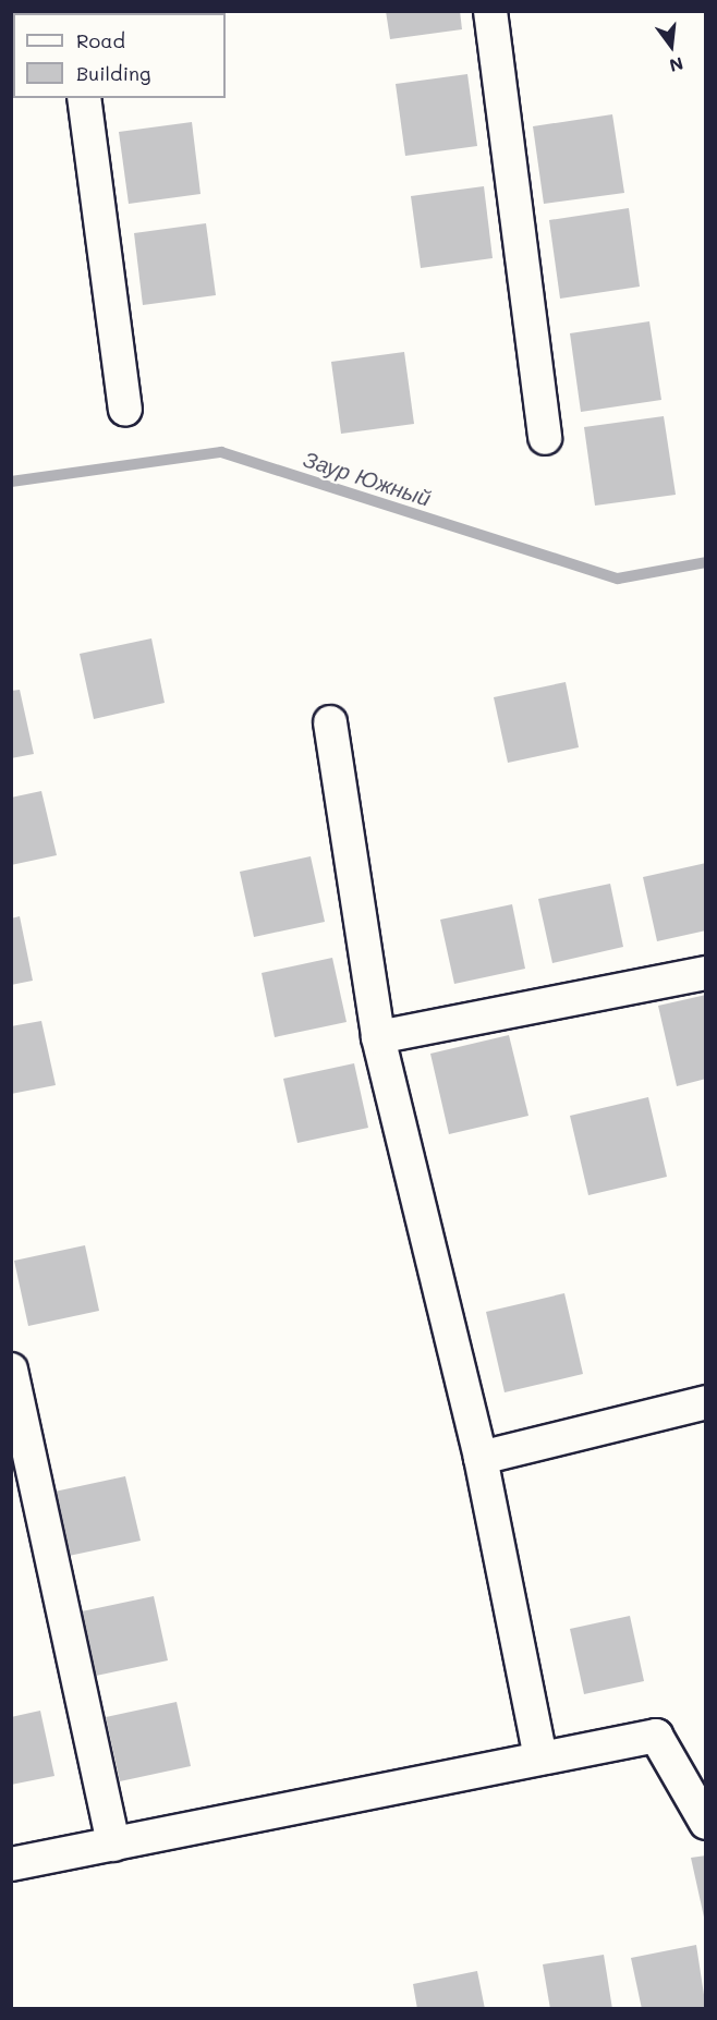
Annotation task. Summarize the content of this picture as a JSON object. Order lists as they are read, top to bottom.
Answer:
{
  "water": ["Заур Южный"],
  "legend": ["Road", "Building"],
  "north": "bottom"
}
